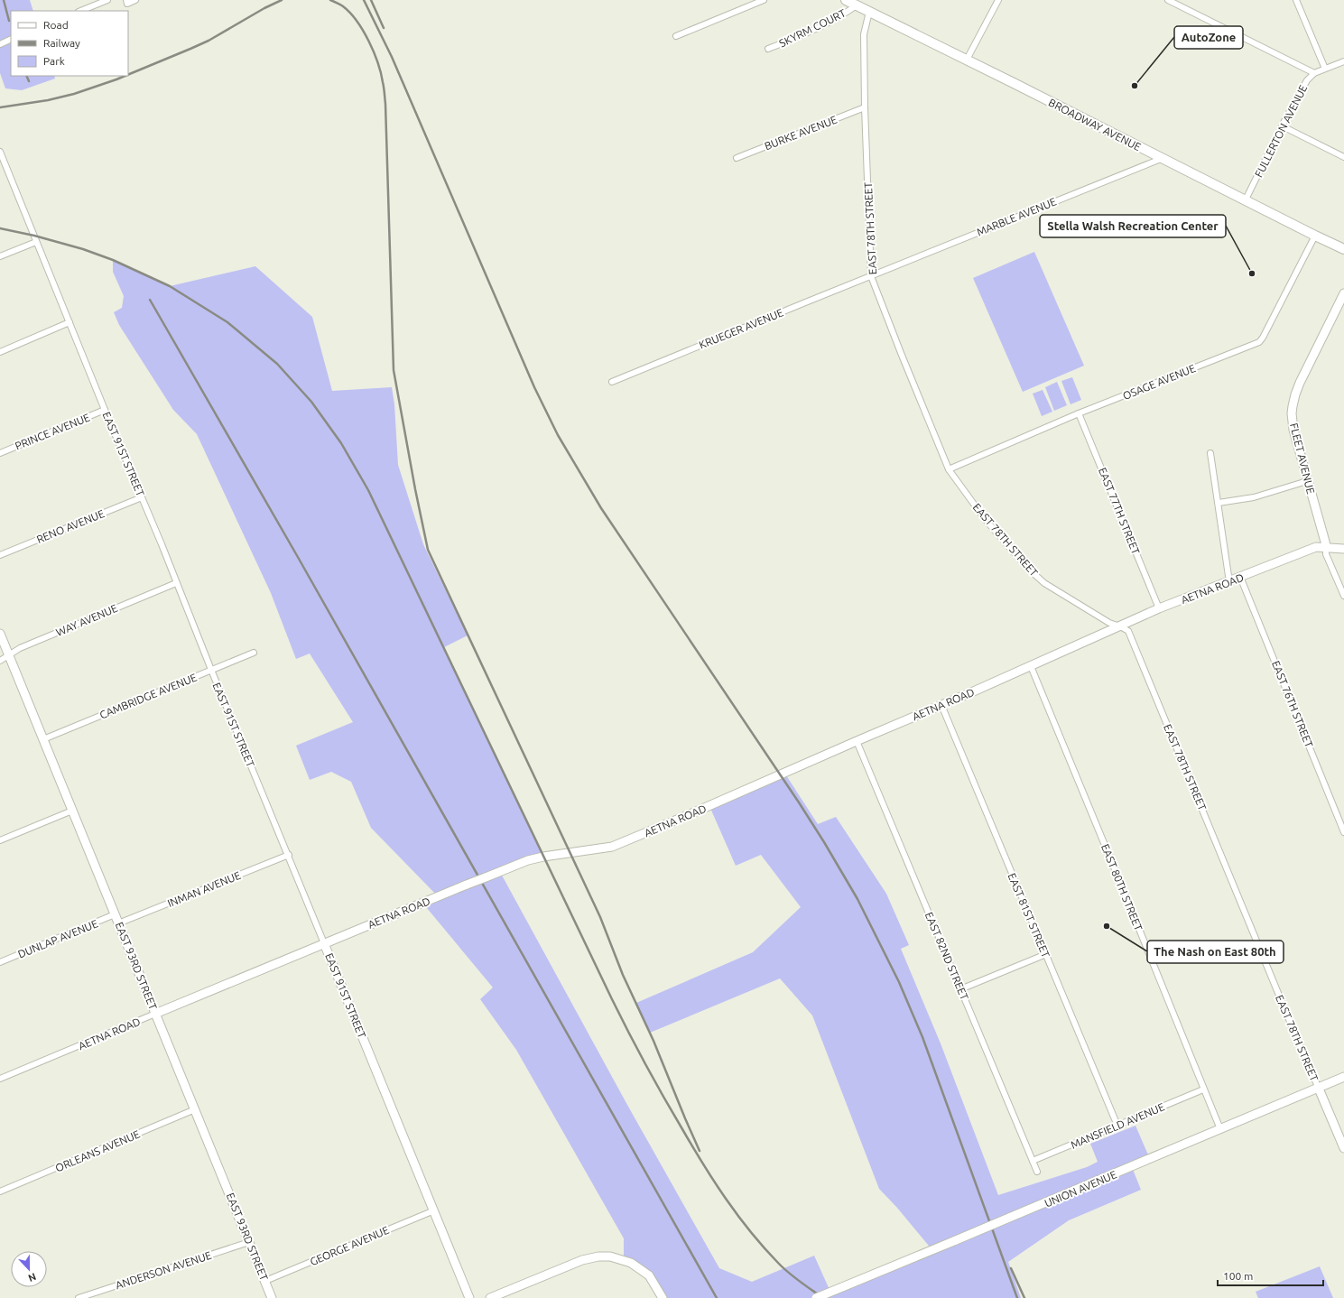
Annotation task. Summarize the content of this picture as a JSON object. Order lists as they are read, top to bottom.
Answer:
{
  "streets": {
    "main road": ["BROADWAY AVENUE"],
    "street": [
      "SKYRM COURT",
      "FULLERTON AVENUE",
      "BURKE AVENUE",
      "MARBLE AVENUE",
      "EAST 78TH STREET",
      "KRUEGER AVENUE",
      "OSAGE AVENUE",
      "PRINCE AVENUE",
      "EAST 91ST STREET",
      "FLEET AVENUE",
      "EAST 77TH STREET",
      "RENO AVENUE",
      "AETNA ROAD",
      "WAY AVENUE",
      "CAMBRIDGE AVENUE",
      "EAST 76TH STREET",
      "EAST 80TH STREET",
      "INMAN AVENUE",
      "EAST 81ST STREET",
      "DUNLAP AVENUE",
      "EAST 82ND STREET",
      "EAST 93RD STREET",
      "MANSFIELD AVENUE",
      "ORLEANS AVENUE",
      "UNION AVENUE",
      "GEORGE AVENUE",
      "ANDERSON AVENUE"
    ]
  },
  "crossings": [
    ["SKYRM COURT", "BROADWAY AVENUE"],
    ["BROADWAY AVENUE", "FULLERTON AVENUE"],
    ["BROADWAY AVENUE", "MARBLE AVENUE"],
    ["BROADWAY AVENUE", "EAST 78TH STREET"],
    ["BROADWAY AVENUE", "OSAGE AVENUE"],
    ["BURKE AVENUE", "EAST 78TH STREET"],
    ["MARBLE AVENUE", "EAST 78TH STREET"],
    ["MARBLE AVENUE", "KRUEGER AVENUE"],
    ["EAST 78TH STREET", "KRUEGER AVENUE"],
    ["EAST 78TH STREET", "OSAGE AVENUE"],
    ["EAST 78TH STREET", "AETNA ROAD"],
    ["EAST 78TH STREET", "UNION AVENUE"],
    ["OSAGE AVENUE", "EAST 77TH STREET"],
    ["PRINCE AVENUE", "EAST 91ST STREET"],
    ["EAST 91ST STREET", "RENO AVENUE"],
    ["EAST 91ST STREET", "AETNA ROAD"],
    ["EAST 91ST STREET", "WAY AVENUE"],
    ["EAST 91ST STREET", "CAMBRIDGE AVENUE"],
    ["EAST 91ST STREET", "INMAN AVENUE"],
    ["EAST 91ST STREET", "GEORGE AVENUE"],
    ["FLEET AVENUE", "AETNA ROAD"],
    ["EAST 77TH STREET", "AETNA ROAD"],
    ["AETNA ROAD", "EAST 76TH STREET"],
    ["AETNA ROAD", "EAST 80TH STREET"],
    ["AETNA ROAD", "EAST 81ST STREET"],
    ["AETNA ROAD", "EAST 82ND STREET"],
    ["AETNA ROAD", "EAST 93RD STREET"],
    ["WAY AVENUE", "EAST 93RD STREET"],
    ["CAMBRIDGE AVENUE", "EAST 93RD STREET"],
    ["EAST 80TH STREET", "MANSFIELD AVENUE"],
    ["EAST 80TH STREET", "UNION AVENUE"],
    ["INMAN AVENUE", "EAST 93RD STREET"],
    ["EAST 81ST STREET", "MANSFIELD AVENUE"],
    ["DUNLAP AVENUE", "EAST 93RD STREET"],
    ["EAST 82ND STREET", "MANSFIELD AVENUE"],
    ["EAST 93RD STREET", "ORLEANS AVENUE"],
    ["EAST 93RD STREET", "GEORGE AVENUE"],
    ["EAST 93RD STREET", "ANDERSON AVENUE"]
  ],
  "places": ["AutoZone", "Stella Walsh Recreation Center", "The Nash on East 80th"],
  "legend": ["Road", "Railway", "Park"],
  "scale_bar": "100 m",
  "north": "bottom"
}
